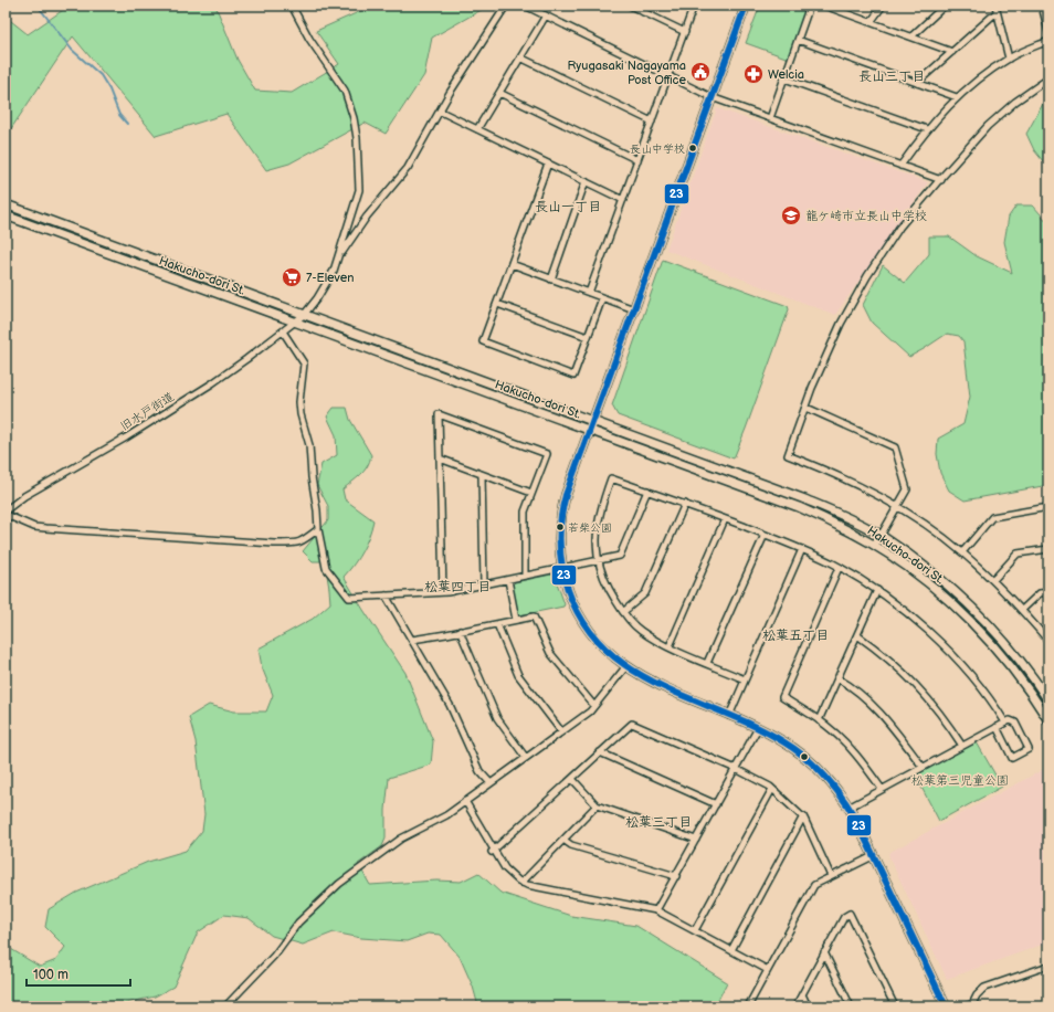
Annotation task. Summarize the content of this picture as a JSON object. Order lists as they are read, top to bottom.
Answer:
{
  "streets": {
    "main road": ["Hakucho-dori St."],
    "street": ["旧水戸街道"]
  },
  "crossings": [
    ["Hakucho-dori St.", "旧水戸街道"]
  ],
  "districts": [
    "長山三丁目",
    "長山一丁目",
    "松葉四丁目",
    "松葉五丁目",
    "松葉三丁目"
  ],
  "parks": ["松葉第三児童公園"],
  "places": {
    "public building": ["Ryugasaki Nagayama Post Office"],
    "pharmacy": ["Welcia"],
    "other": ["長山中学校", "若柴公園"],
    "school or university": ["龍ケ崎市立長山中学校"],
    "supermarket": ["7-Eleven"]
  },
  "lines": ["transit line 23"],
  "scale_bar": "100 m"
}
